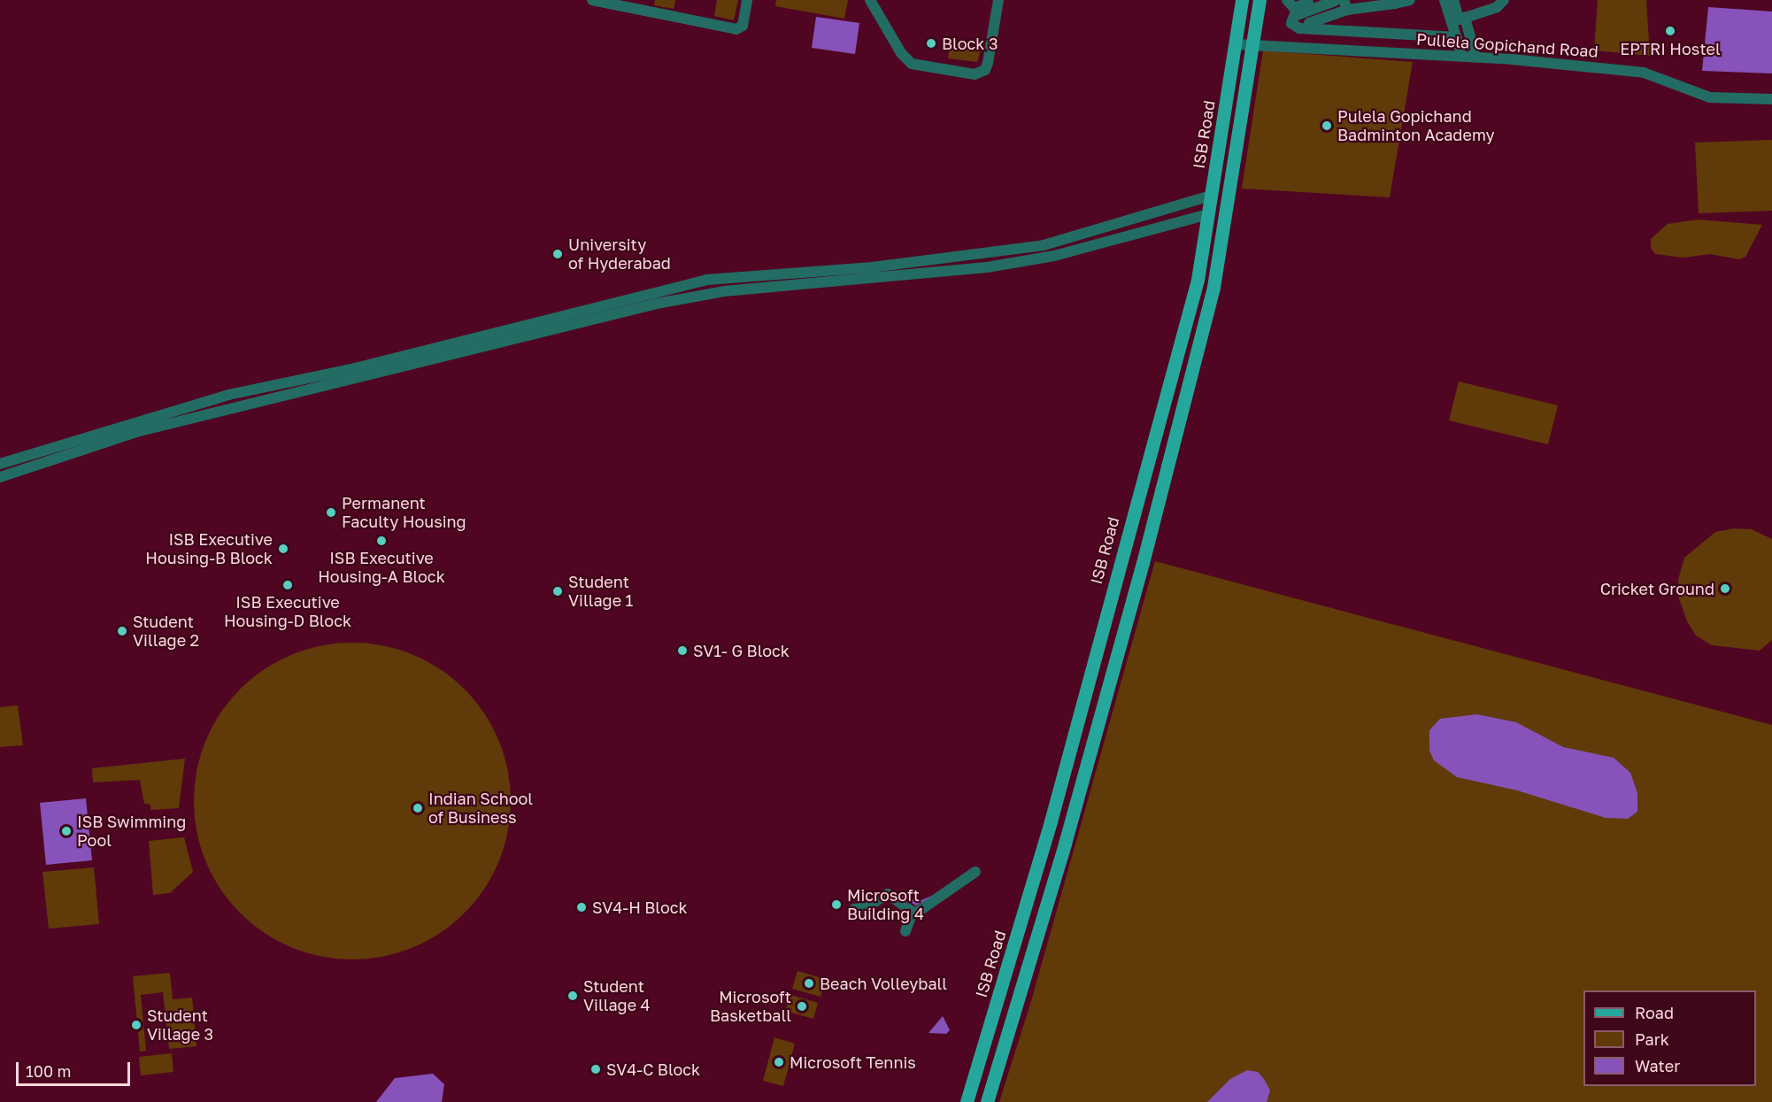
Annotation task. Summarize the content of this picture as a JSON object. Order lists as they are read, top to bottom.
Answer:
{
  "streets": {
    "main road": ["ISB Road"],
    "street": ["Pullela Gopichand Road"]
  },
  "crossings": [
    ["Pullela Gopichand Road", "ISB Road"]
  ],
  "places": [
    "EPTRI Hostel",
    "Block 3",
    "Pulela Gopichand Badminton Academy",
    "University of Hyderabad",
    "Permanent Faculty Housing",
    "ISB Executive Housing-A Block",
    "ISB Executive Housing-B Block",
    "ISB Executive Housing-D Block",
    "Cricket Ground",
    "Student Village 1",
    "Student Village 2",
    "SV1- G Block",
    "Indian School of Business",
    "ISB Swimming Pool",
    "Microsoft Building 4",
    "SV4-H Block",
    "Beach Volleyball",
    "Student Village 4",
    "Microsoft Basketball",
    "Student Village 3",
    "Microsoft Tennis",
    "SV4-C Block"
  ],
  "legend": ["Road", "Park", "Water"],
  "scale_bar": "100 m"
}
